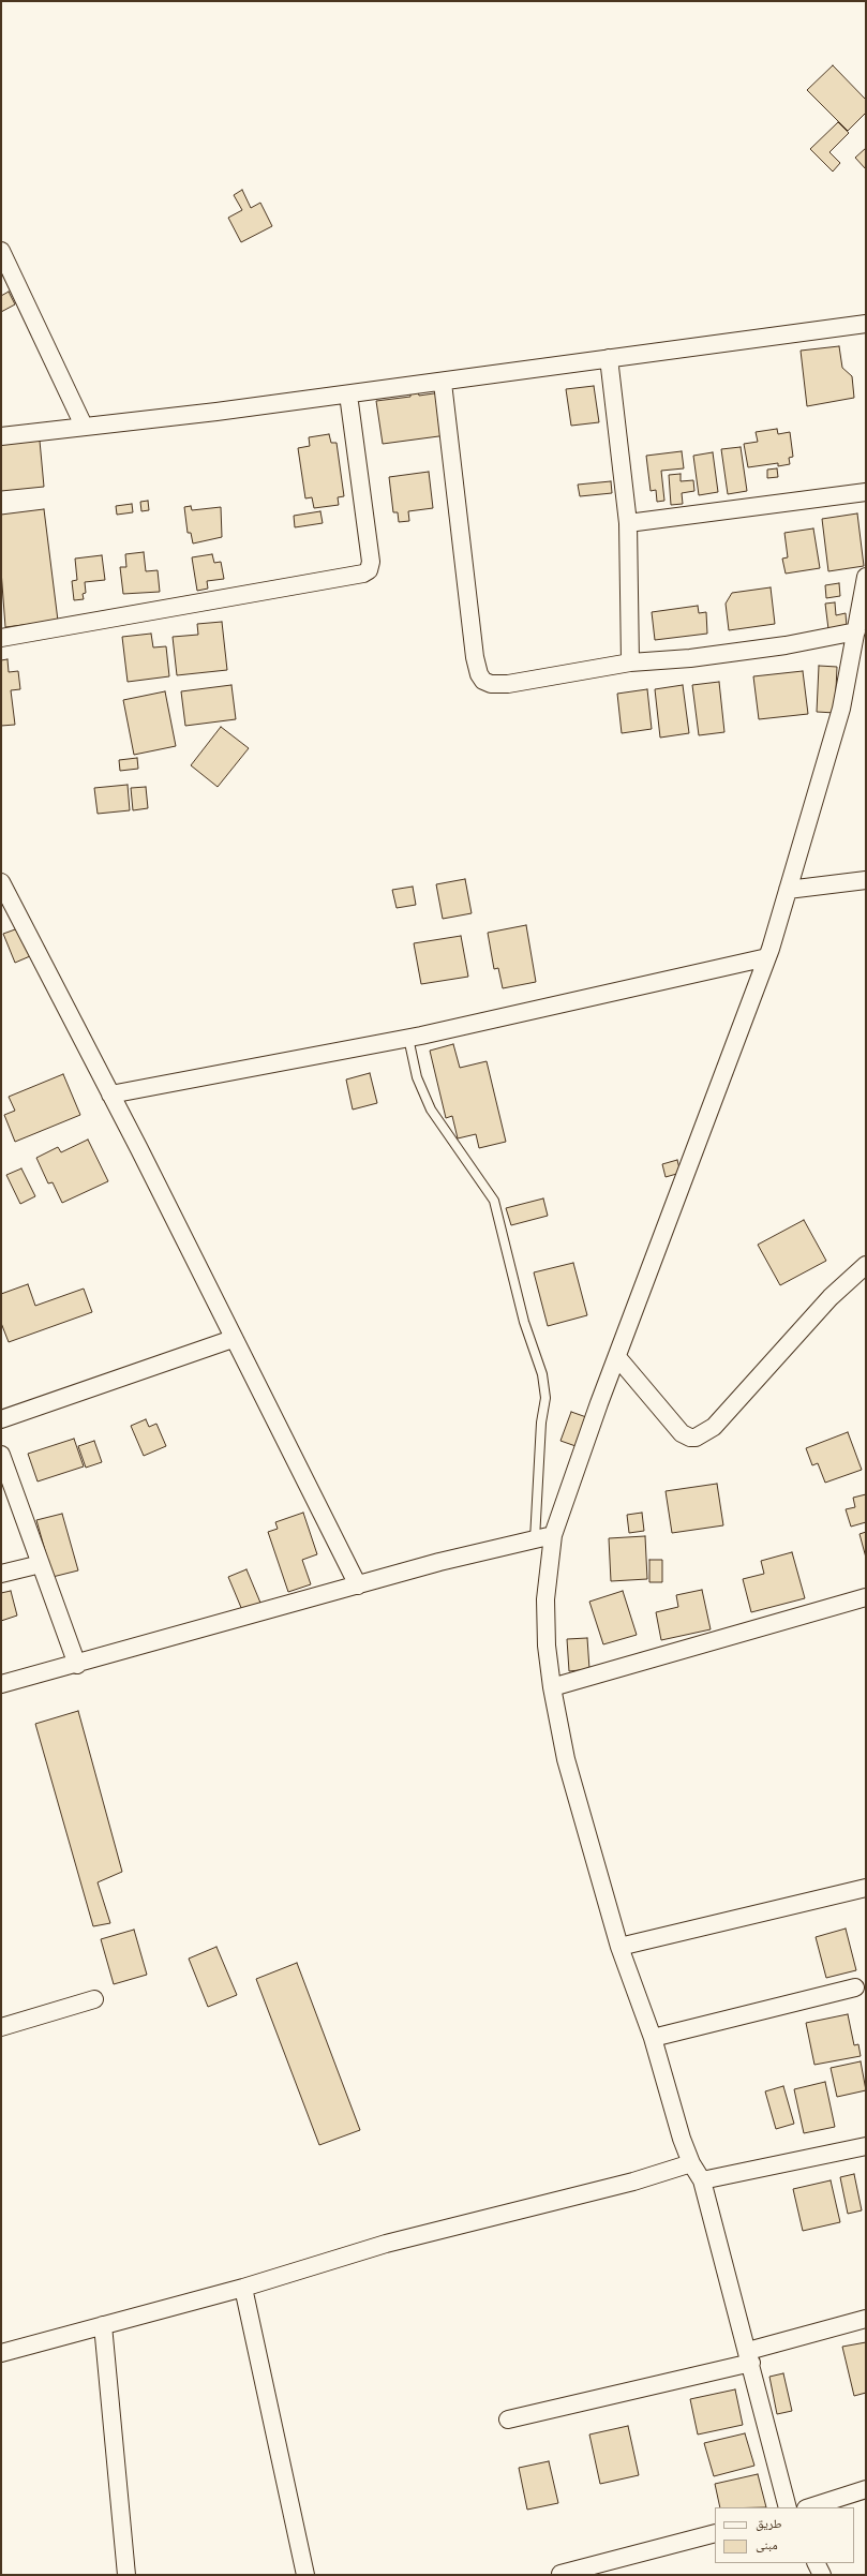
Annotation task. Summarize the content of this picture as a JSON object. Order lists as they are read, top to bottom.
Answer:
{
  "legend": ["طريق", "مبنى"]
}
